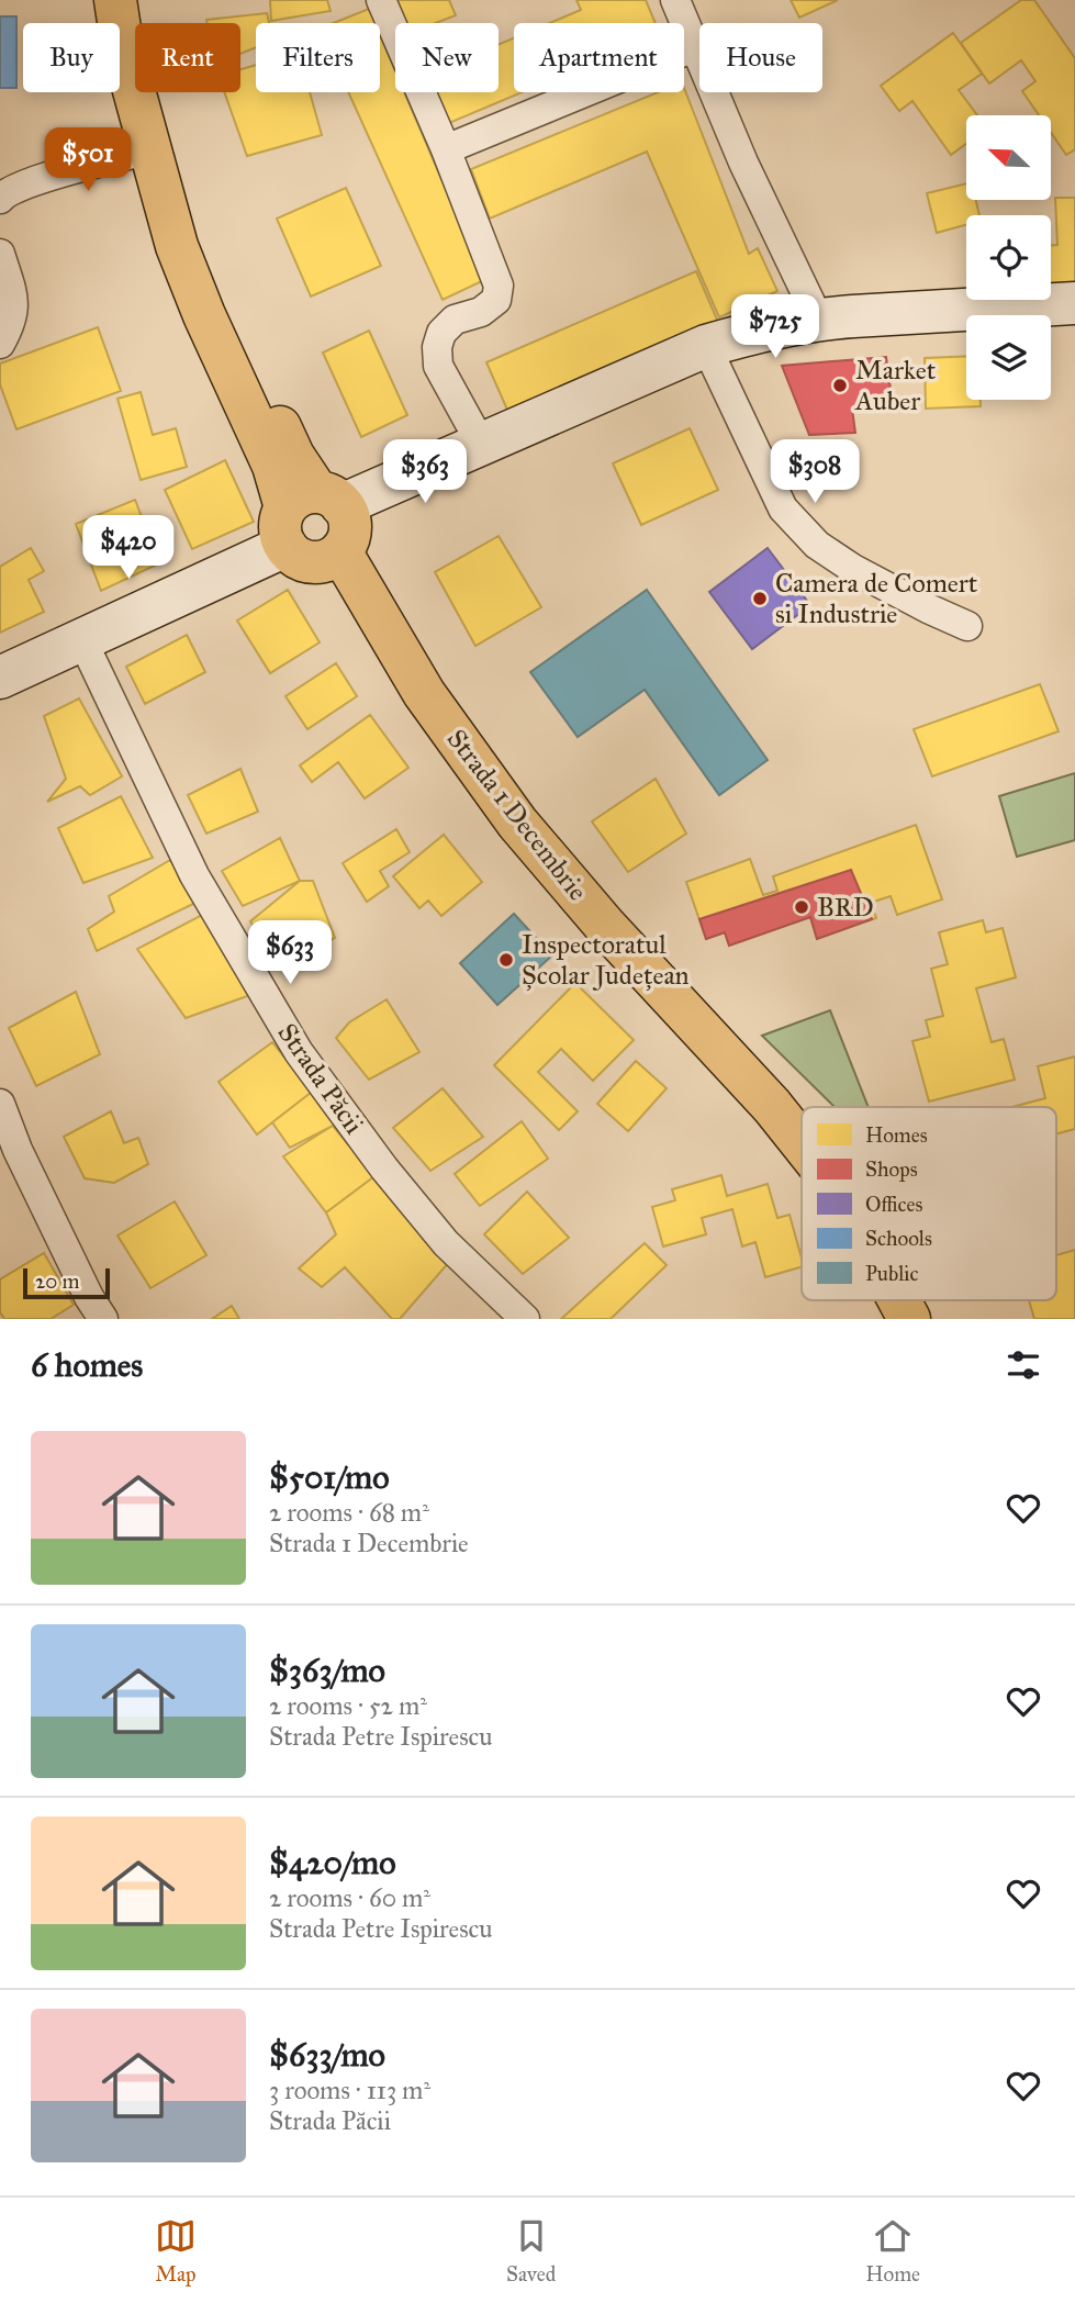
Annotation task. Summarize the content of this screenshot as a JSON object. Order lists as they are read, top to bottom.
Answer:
{
  "streets": {
    "main road": ["Strada 1 Decembrie"],
    "street": ["Strada Păcii"]
  },
  "places": [
    "Market Auber",
    "Camera de Comert si Industrie",
    "BRD",
    "Inspectoratul Școlar Județean"
  ],
  "legend": [
    "Homes",
    "Shops",
    "Offices",
    "Schools",
    "Public"
  ],
  "scale_bar": "20 m",
  "north": "top left",
  "page": {
    "chip": [
      "Buy",
      "Rent",
      "Filters",
      "New",
      "Apartment",
      "House"
    ],
    "price": [
      "$501",
      "$725",
      "$363",
      "$308",
      "$420",
      "$633"
    ],
    "scale": "20 m",
    "heading": "6 homes",
    "list": [
      {
        "name": "$501/mo",
        "note": "2 rooms · 68 m² · Strada 1 Decembrie"
      },
      {
        "name": "$363/mo",
        "note": "2 rooms · 52 m² · Strada Petre Ispirescu"
      },
      {
        "name": "$420/mo",
        "note": "2 rooms · 60 m² · Strada Petre Ispirescu"
      },
      {
        "name": "$633/mo",
        "note": "3 rooms · 113 m² · Strada Păcii"
      }
    ],
    "tabs": ["Map", "Saved", "Home"]
  }
}
